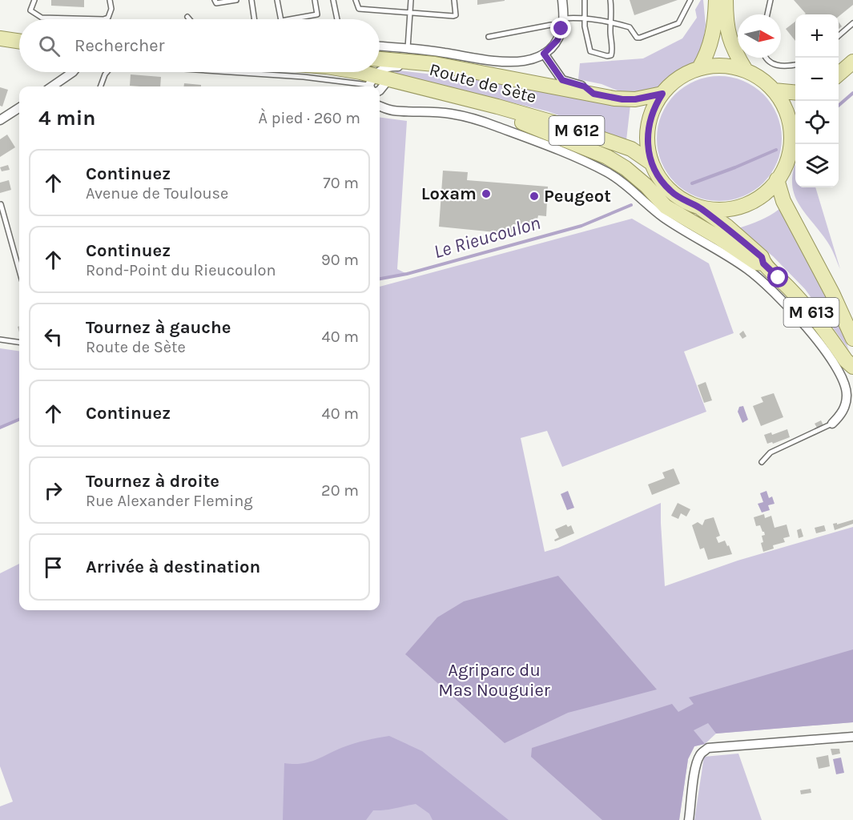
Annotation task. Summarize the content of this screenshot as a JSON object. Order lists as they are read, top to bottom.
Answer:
{
  "streets": {
    "main road": ["Route de Sète", "M 612", "M 613"]
  },
  "crossings": [
    ["Route de Sète", "M 612"],
    ["Route de Sète", "M 613"],
    ["M 612", "M 613"]
  ],
  "water": ["Le Rieucoulon"],
  "parks": ["Agriparc du Mas Nouguier"],
  "places": ["Loxam", "Peugeot"],
  "north": "right",
  "page": {
    "map_buttons": ["+", "−"],
    "search": "Rechercher",
    "heading": ["4 min", "À pied · 260 m"],
    "list": [
      ["Continuez", "Avenue de Toulouse", "70 m"],
      ["Continuez", "Rond-Point du Rieucoulon", "90 m"],
      ["Tournez à gauche", "Route de Sète", "40 m"],
      ["Continuez", "40 m"],
      ["Tournez à droite", "Rue Alexander Fleming", "20 m"],
      "Arrivée à destination"
    ]
  }
}
